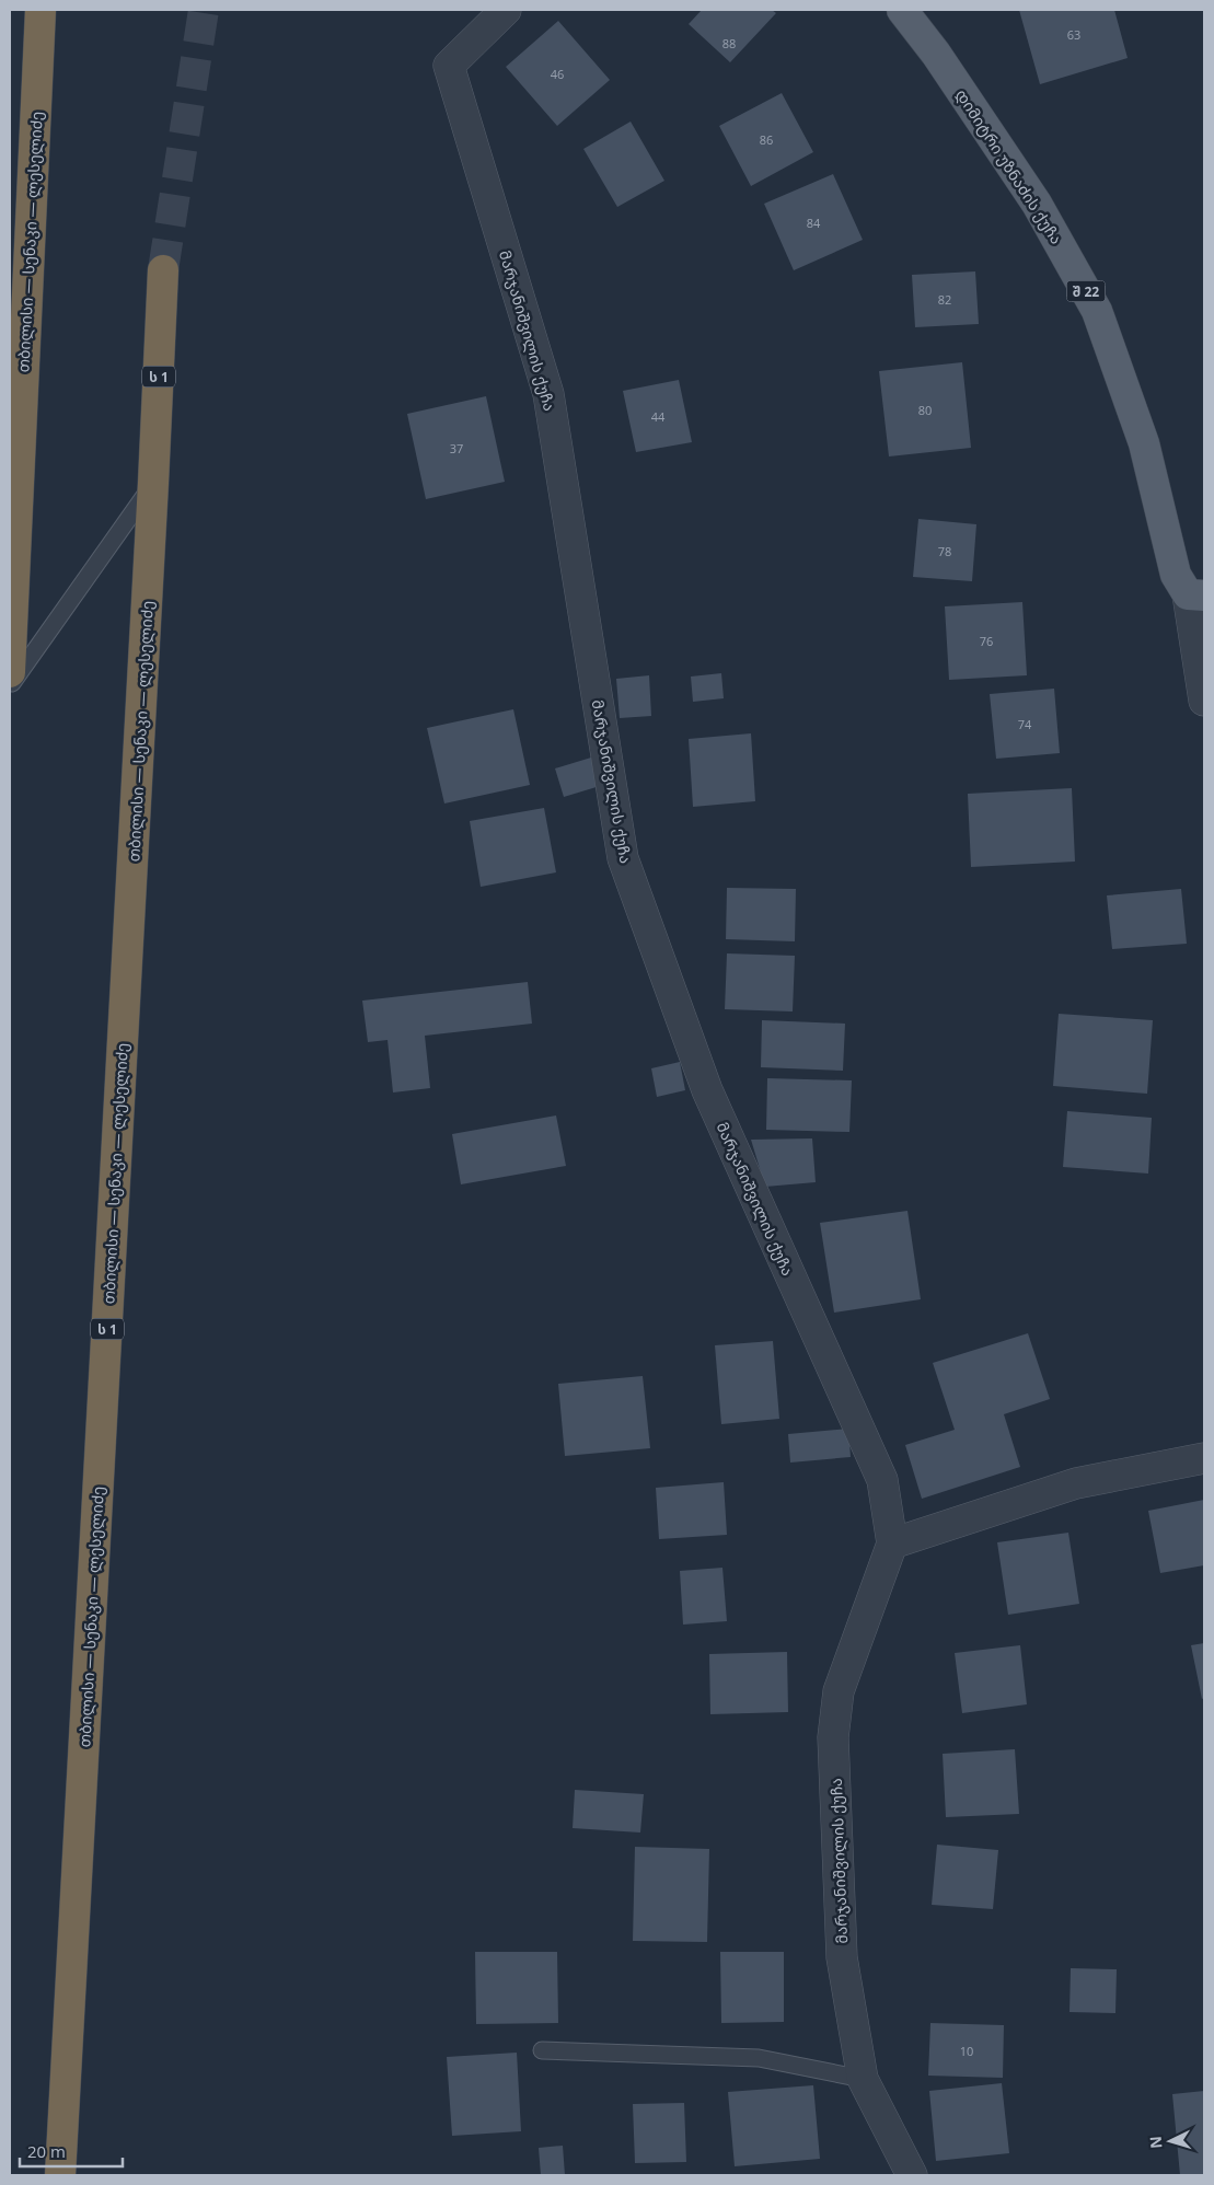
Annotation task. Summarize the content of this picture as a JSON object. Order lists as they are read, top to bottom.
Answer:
{
  "streets": {
    "highway": ["თბილისი — სენაკი — ლესელიძე", "ს 1"],
    "main road": ["დიმიტრი უზნაძის ქუჩა", "შ 22"],
    "street": ["მარჯანიშვილის ქუჩა"]
  },
  "house_numbers": [
    "63",
    "88",
    "46",
    "86",
    "84",
    "82",
    "80",
    "44",
    "37",
    "78",
    "76",
    "74",
    "10"
  ],
  "scale_bar": "20 m",
  "north": "left"
}
